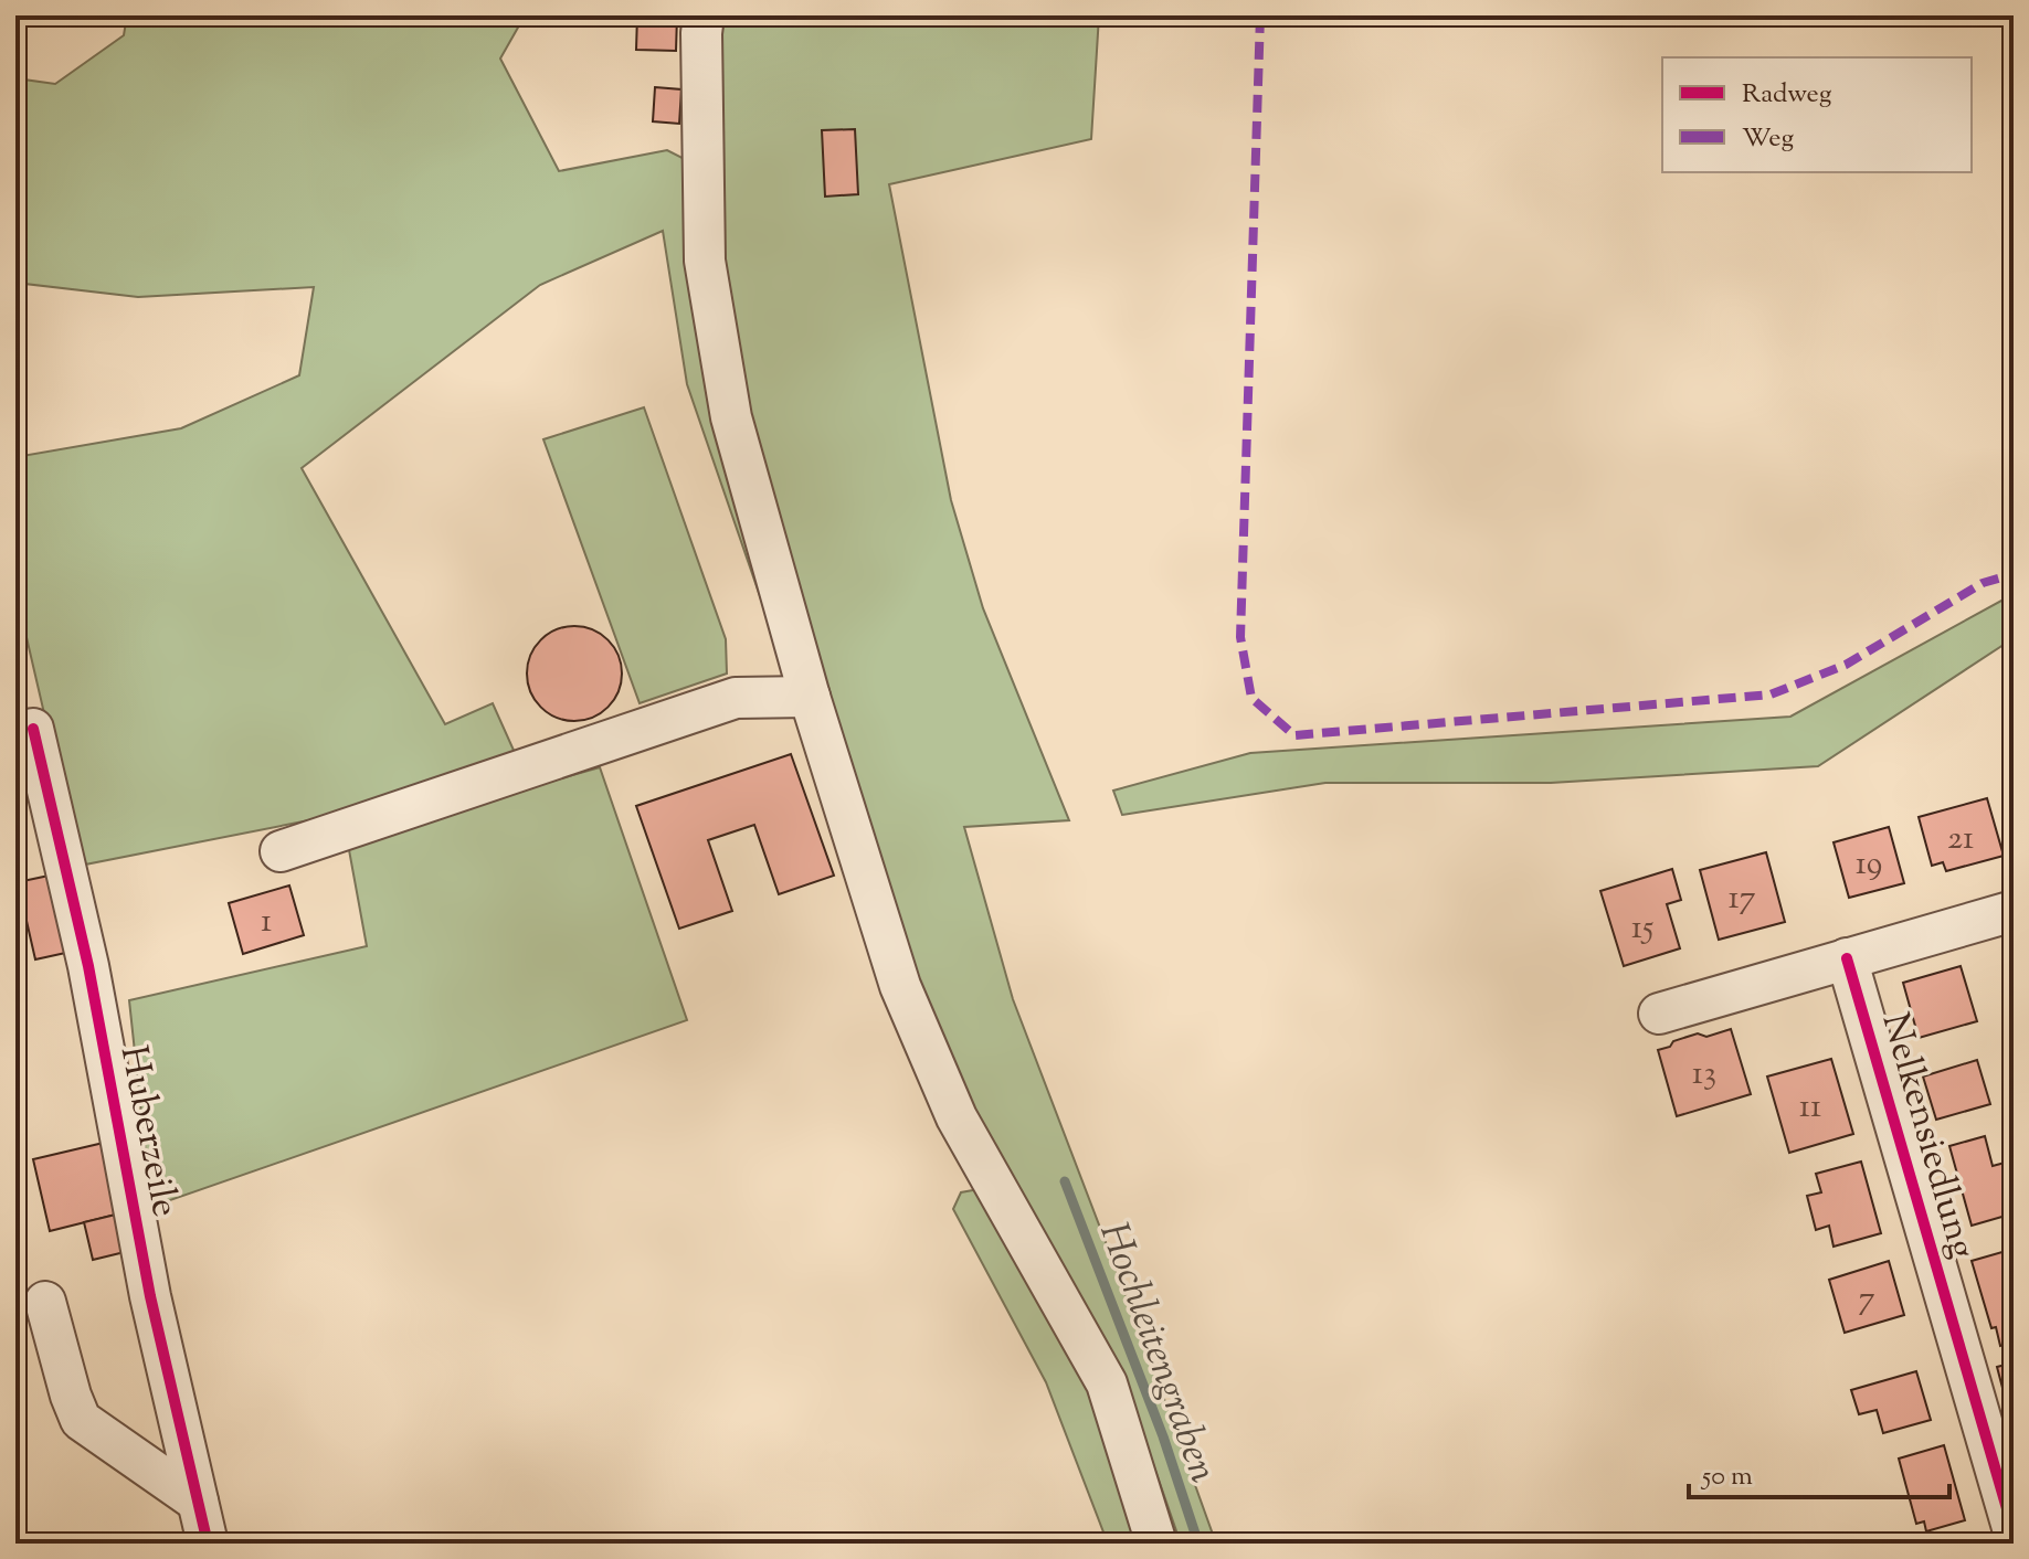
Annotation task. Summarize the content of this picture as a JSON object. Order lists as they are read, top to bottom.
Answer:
{
  "streets": {
    "street": ["Huberzeile", "Nelkensiedlung"]
  },
  "water": ["Hochleitengraben"],
  "house_numbers": [
    "21",
    "19",
    "17",
    "1",
    "15",
    "13",
    "11",
    "7"
  ],
  "legend": ["Radweg", "Weg"],
  "scale_bar": "50 m"
}
